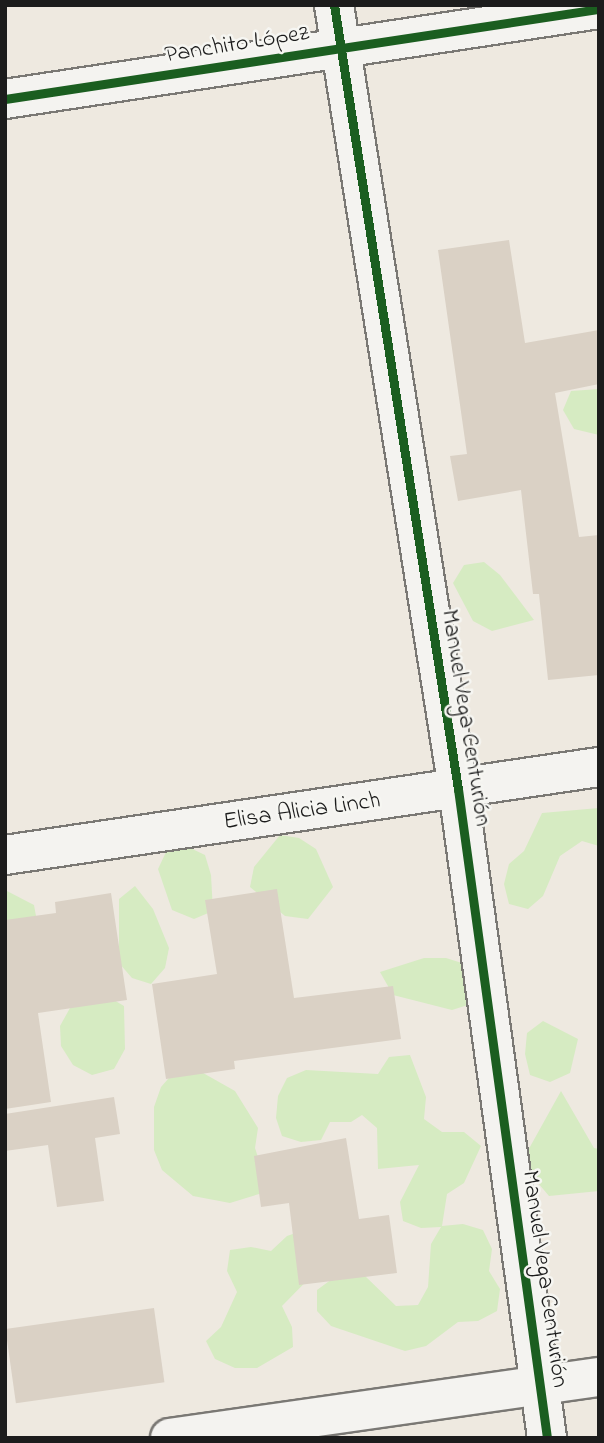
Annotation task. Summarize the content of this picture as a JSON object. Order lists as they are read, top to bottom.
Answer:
{
  "streets": {
    "street": ["Panchito López", "Manuel Vega Centurión", "Elisa Alicia Linch"]
  },
  "crossings": [
    ["Panchito López", "Manuel Vega Centurión"],
    ["Manuel Vega Centurión", "Elisa Alicia Linch"]
  ]
}
